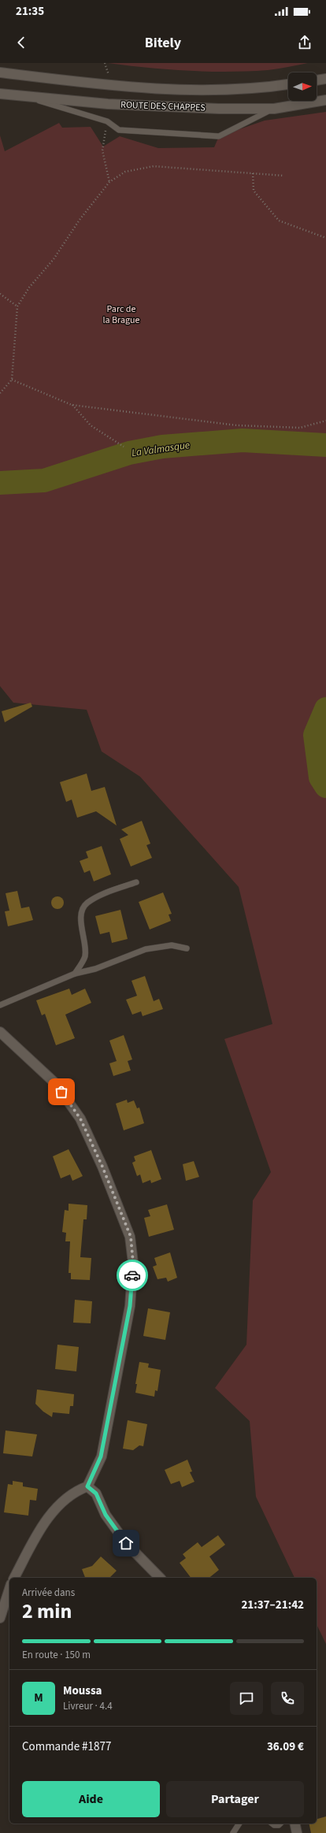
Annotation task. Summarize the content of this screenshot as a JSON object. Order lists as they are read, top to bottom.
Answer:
{
  "streets": {
    "street": ["ROUTE DES CHAPPES"]
  },
  "water": ["La Valmasque"],
  "parks": ["Parc de la Brague"],
  "north": "right",
  "page": {
    "status": "21:35",
    "header": "Bitely",
    "heading": ["2 min", "Arrivée dans", "21:37–21:42"],
    "panel": [
      "Moussa",
      "Livreur · 4.4",
      "Commande #1877",
      "36.09 €"
    ],
    "bar": "En route · 150 m",
    "round": "M",
    "buttons": ["Aide", "Partager"]
  }
}
